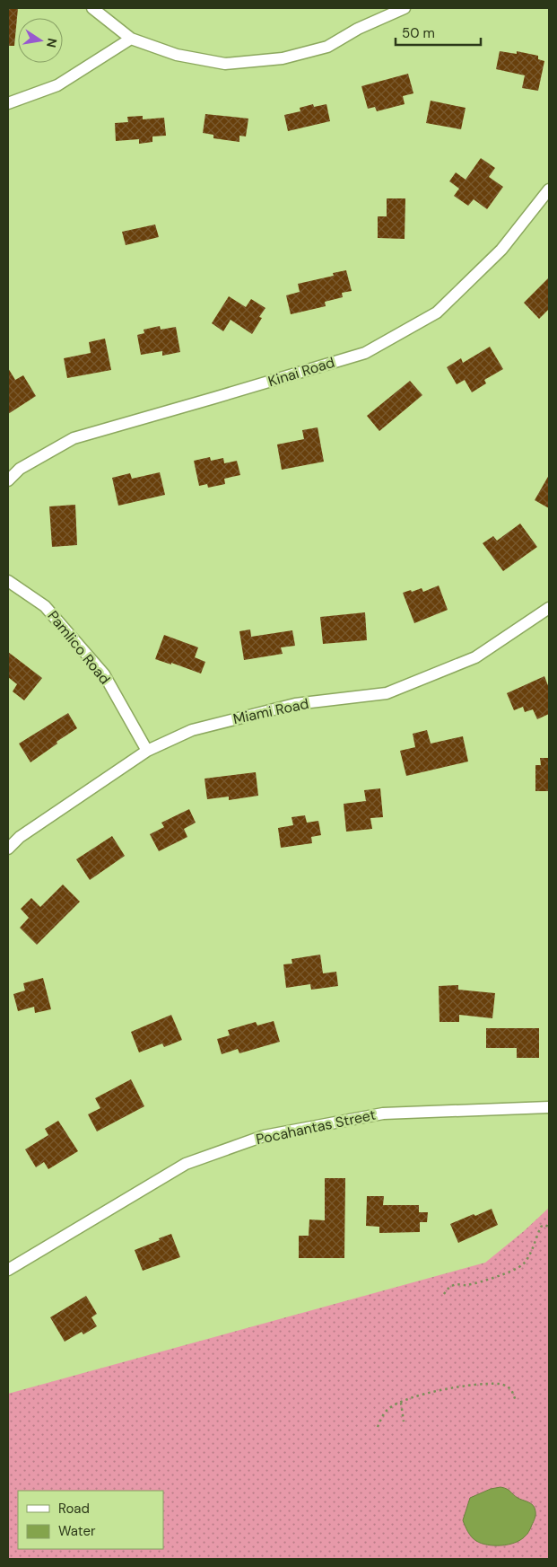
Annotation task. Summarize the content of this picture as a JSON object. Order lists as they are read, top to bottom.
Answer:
{
  "streets": {
    "street": [
      "Kinai Road",
      "Pamlico Road",
      "Miami Road",
      "Pocahantas Street"
    ]
  },
  "crossings": [
    ["Pamlico Road", "Miami Road"]
  ],
  "legend": ["Road", "Water"],
  "scale_bar": "50 m",
  "north": "right"
}
